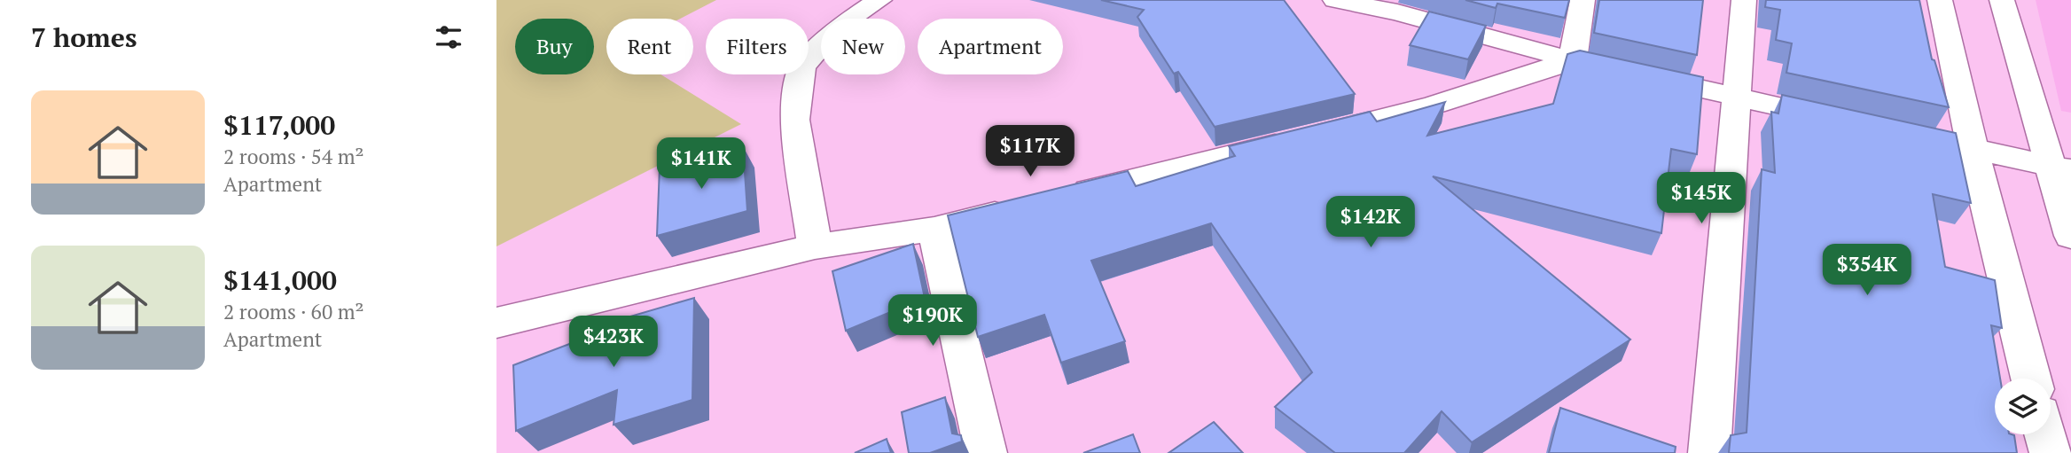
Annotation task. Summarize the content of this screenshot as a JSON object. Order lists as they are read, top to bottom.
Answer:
{
  "page": {
    "heading": "7 homes",
    "chip": [
      "Buy",
      "Rent",
      "Filters",
      "New",
      "Apartment"
    ],
    "list": [
      {
        "name": "$117,000",
        "note": "2 rooms · 54 m² · Apartment"
      },
      {
        "name": "$141,000",
        "note": "2 rooms · 60 m² · Apartment"
      }
    ],
    "price": [
      "$117K",
      "$141K",
      "$145K",
      "$142K",
      "$354K",
      "$190K",
      "$423K"
    ]
  }
}
